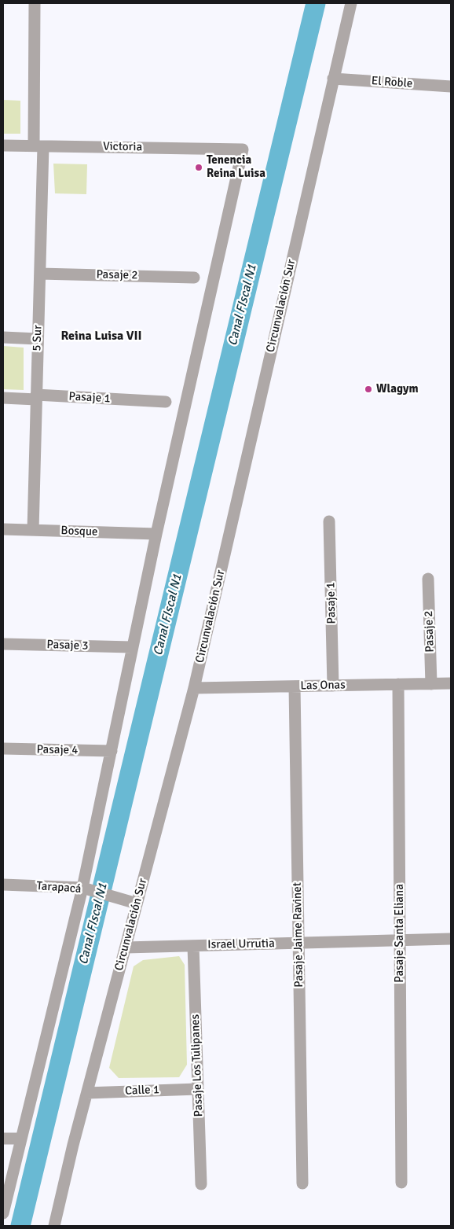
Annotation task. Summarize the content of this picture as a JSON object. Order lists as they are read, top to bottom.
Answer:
{
  "streets": {
    "street": [
      "El Roble",
      "Victoria",
      "Pasaje 2",
      "Circunvalación Sur",
      "5 Sur",
      "Pasaje 1",
      "Bosque",
      "Pasaje 3",
      "Las Onas",
      "Pasaje 4",
      "Tarapacá",
      "Pasaje Santa Eliana",
      "Pasaje Jaime Ravinet",
      "Israel Urrutia",
      "Pasaje Los Tulipanes",
      "Calle 1"
    ]
  },
  "crossings": [
    ["El Roble", "Circunvalación Sur"],
    ["Victoria", "5 Sur"],
    ["Victoria", "Bosque"],
    ["Pasaje 2", "5 Sur"],
    ["Pasaje 2", "Las Onas"],
    ["Circunvalación Sur", "Las Onas"],
    ["Circunvalación Sur", "Tarapacá"],
    ["Circunvalación Sur", "Israel Urrutia"],
    ["Circunvalación Sur", "Calle 1"],
    ["5 Sur", "Pasaje 1"],
    ["5 Sur", "Bosque"],
    ["Pasaje 1", "Las Onas"],
    ["Las Onas", "Pasaje Santa Eliana"],
    ["Las Onas", "Pasaje Jaime Ravinet"],
    ["Pasaje Santa Eliana", "Israel Urrutia"],
    ["Pasaje Jaime Ravinet", "Israel Urrutia"],
    ["Israel Urrutia", "Pasaje Los Tulipanes"],
    ["Pasaje Los Tulipanes", "Calle 1"]
  ],
  "districts": ["Reina Luisa VII"],
  "water": ["Canal FIscal N1"],
  "places": ["Tenencia Reina Luisa", "Wlagym"]
}
